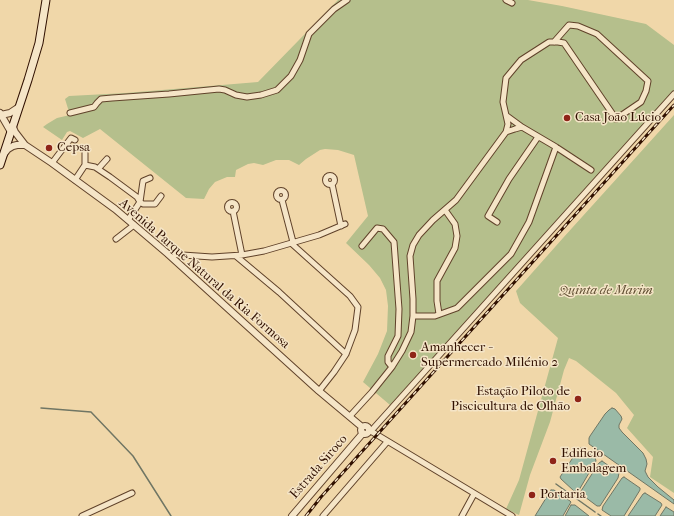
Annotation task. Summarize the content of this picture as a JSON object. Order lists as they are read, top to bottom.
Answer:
{
  "streets": {
    "street": ["Avenida Parque Natural da Ria Formosa", "Estrada Siroco"]
  },
  "crossings": [
    ["Avenida Parque Natural da Ria Formosa", "Estrada Siroco"]
  ],
  "parks": ["Quinta de Marim"],
  "places": [
    "Casa João Lúcio",
    "Cepsa",
    "Amanhecer - Supermercado Milénio 2",
    "Estação Piloto de Piscicultura de Olhão",
    "Edificio Embalagem",
    "Portaria"
  ]
}
